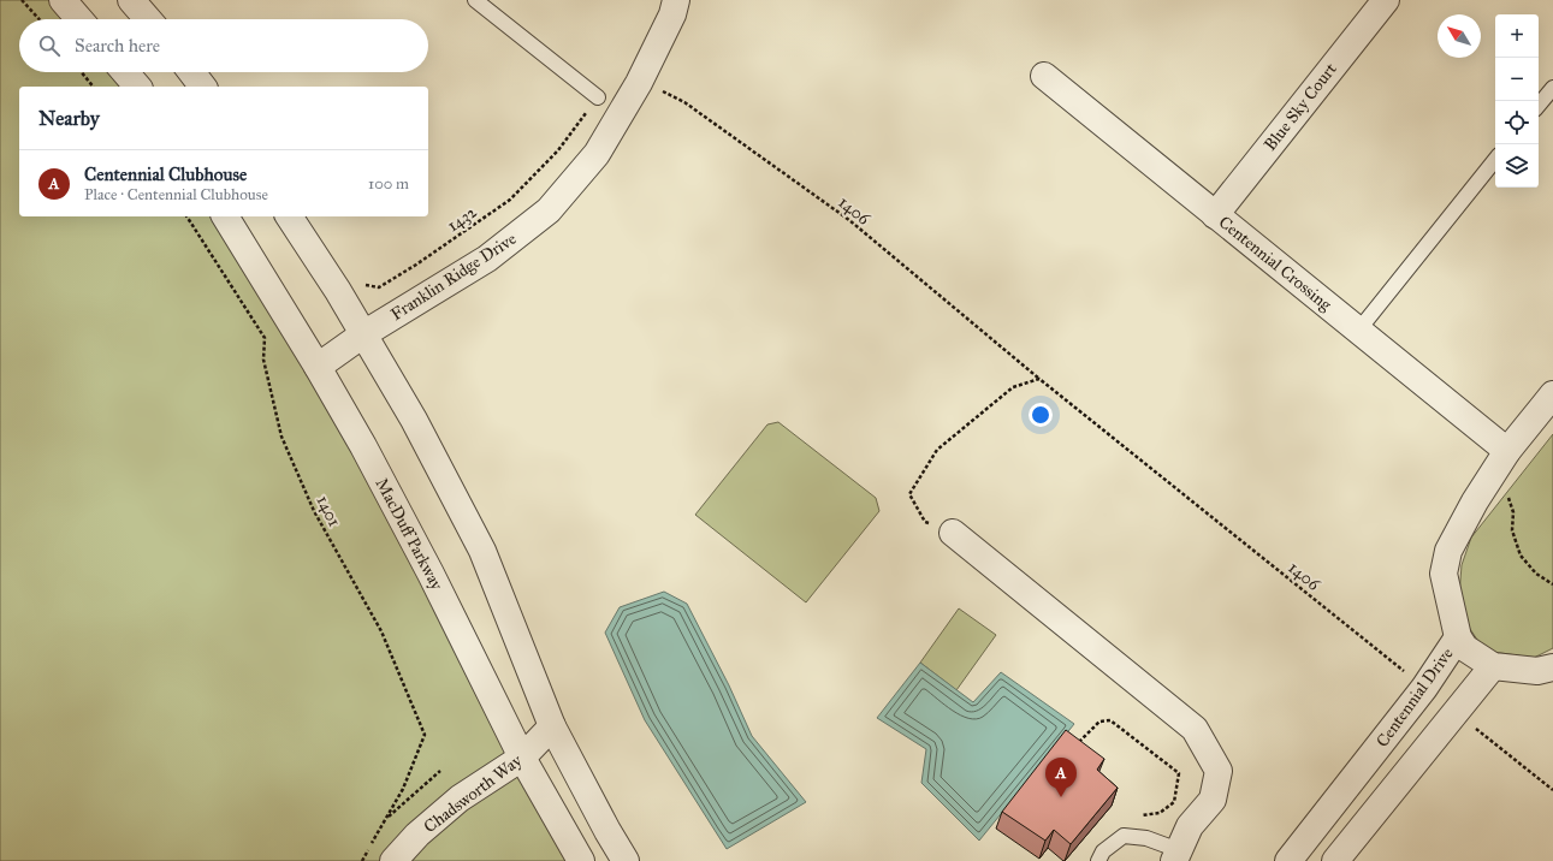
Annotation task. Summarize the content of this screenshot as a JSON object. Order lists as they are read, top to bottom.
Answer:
{
  "streets": {
    "street": [
      "Blue Sky Court",
      "Centennial Crossing",
      "Franklin Ridge Drive",
      "MacDuff Parkway",
      "Centennial Drive",
      "Chadsworth Way"
    ],
    "path": ["1406", "1432", "1401"]
  },
  "crossings": [
    ["Blue Sky Court", "Centennial Crossing"],
    ["1406", "Franklin Ridge Drive"],
    ["1406", "Centennial Drive"],
    ["Centennial Crossing", "Centennial Drive"],
    ["Franklin Ridge Drive", "MacDuff Parkway"],
    ["MacDuff Parkway", "Chadsworth Way"]
  ],
  "north": "top left",
  "page": {
    "map_buttons": ["+", "−"],
    "search": "Search here",
    "heading": "Nearby",
    "list": [
      {
        "mark": "A",
        "name": "Centennial Clubhouse",
        "note": "Place · Centennial Clubhouse",
        "value": "100 m"
      }
    ],
    "pins": "A"
  }
}
